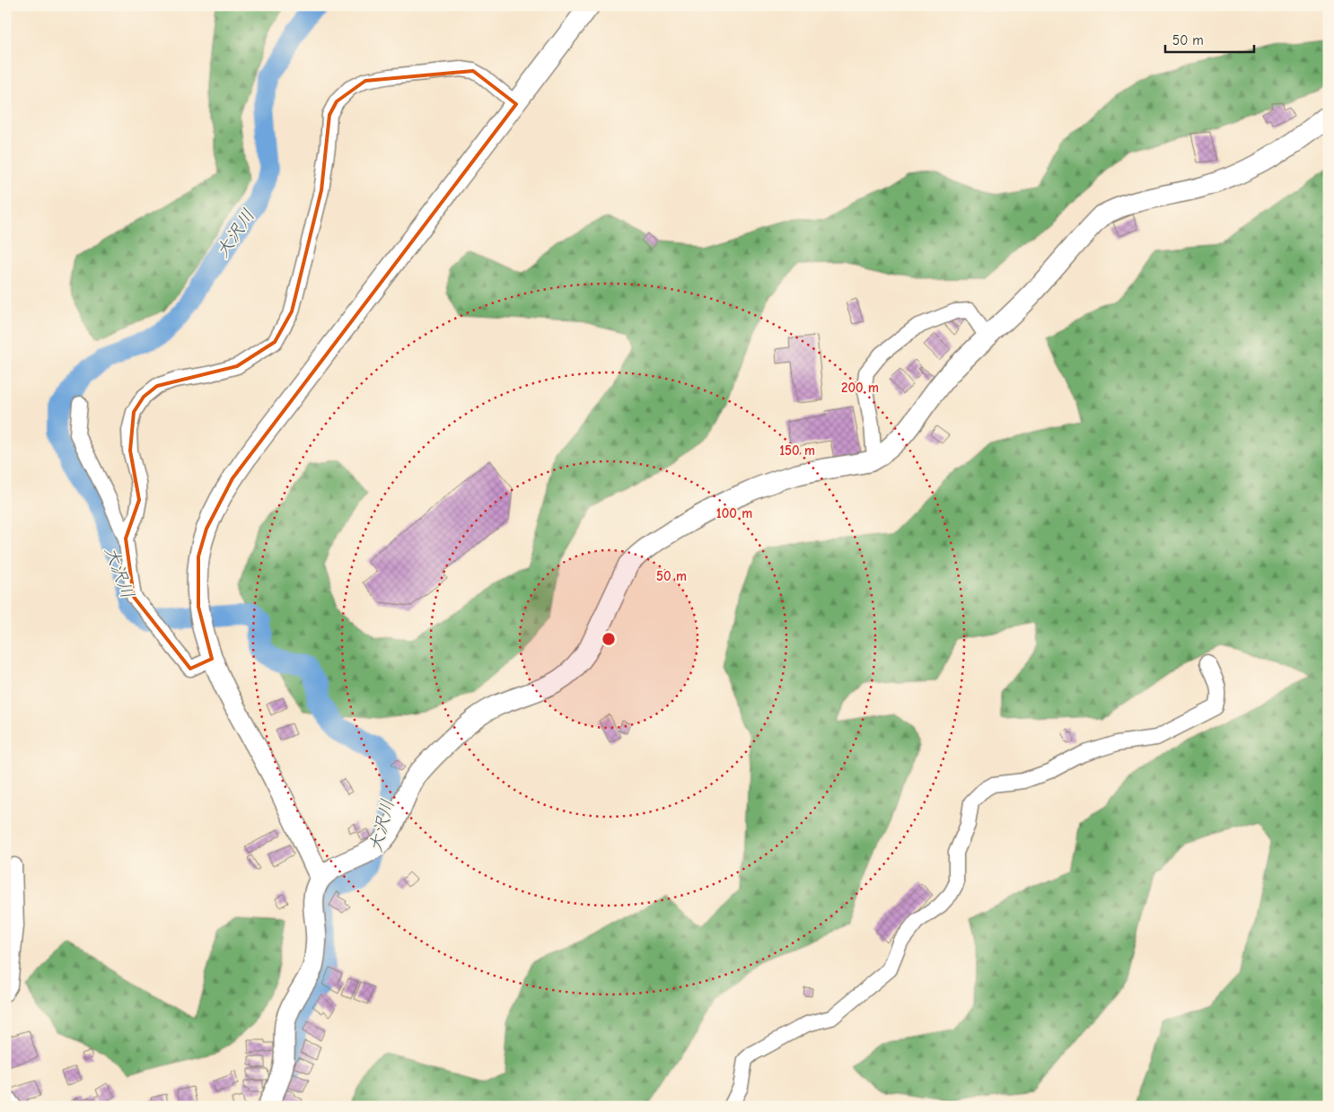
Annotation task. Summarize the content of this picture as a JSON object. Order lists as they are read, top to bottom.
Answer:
{
  "water": ["大沢川"],
  "scale_bar": "50 m",
  "rings": [
    "200 m",
    "150 m",
    "100 m",
    "50 m"
  ]
}
